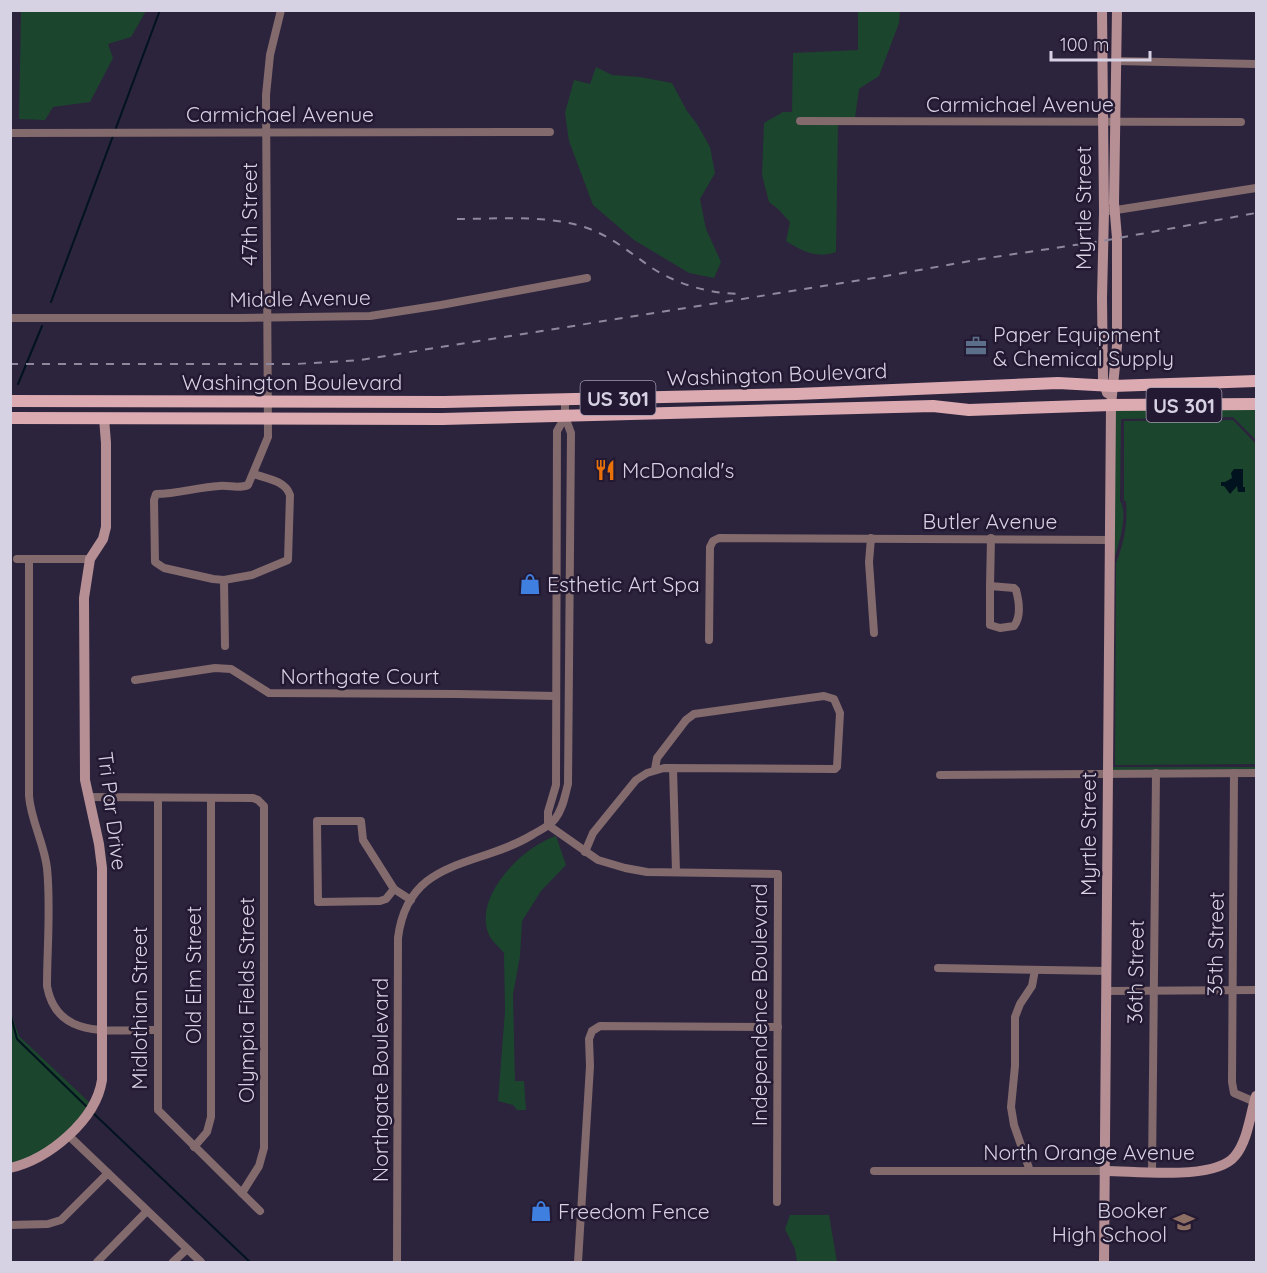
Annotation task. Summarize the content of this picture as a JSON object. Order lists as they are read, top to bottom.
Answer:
{
  "streets": {
    "main road": ["Washington Boulevard", "US 301"],
    "street": [
      "Carmichael Avenue",
      "Myrtle Street",
      "47th Street",
      "Middle Avenue",
      "Butler Avenue",
      "Northgate Court",
      "Tri Par Drive",
      "35th Street",
      "36th Street",
      "Old Elm Street",
      "Olympia Fields Street",
      "Independence Boulevard",
      "Midlothian Street",
      "Northgate Boulevard",
      "North Orange Avenue"
    ]
  },
  "crossings": [
    ["Carmichael Avenue", "Myrtle Street"],
    ["Carmichael Avenue", "47th Street"],
    ["Myrtle Street", "Washington Boulevard"],
    ["Myrtle Street", "Butler Avenue"],
    ["Myrtle Street", "North Orange Avenue"],
    ["47th Street", "Middle Avenue"],
    ["47th Street", "Washington Boulevard"],
    ["Washington Boulevard", "Tri Par Drive"],
    ["Washington Boulevard", "Northgate Boulevard"],
    ["Northgate Court", "Northgate Boulevard"],
    ["35th Street", "North Orange Avenue"],
    ["36th Street", "North Orange Avenue"],
    ["Old Elm Street", "Olympia Fields Street"],
    ["Old Elm Street", "Midlothian Street"],
    ["Olympia Fields Street", "Midlothian Street"],
    ["Independence Boulevard", "Northgate Boulevard"]
  ],
  "places": {
    "office": ["Paper Equipment & Chemical Supply"],
    "restaurant": ["McDonald's"],
    "shop": ["Esthetic Art Spa", "Freedom Fence"],
    "school or university": ["Booker High School"]
  },
  "scale_bar": "100 m"
}
